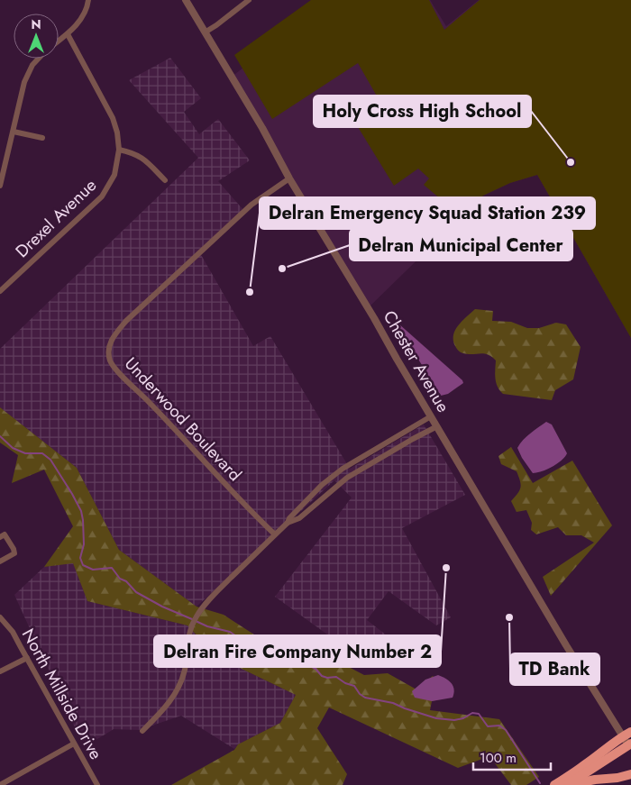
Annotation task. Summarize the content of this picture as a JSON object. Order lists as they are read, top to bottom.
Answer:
{
  "streets": {
    "street": [
      "Drexel Avenue",
      "Chester Avenue",
      "Underwood Boulevard",
      "North Millside Drive"
    ]
  },
  "crossings": [
    ["Chester Avenue", "Underwood Boulevard"]
  ],
  "places": [
    "Holy Cross High School",
    "Delran Municipal Center",
    "Delran Emergency Squad Station 239",
    "Delran Fire Company Number 2",
    "TD Bank"
  ],
  "scale_bar": "100 m",
  "north": "top"
}
